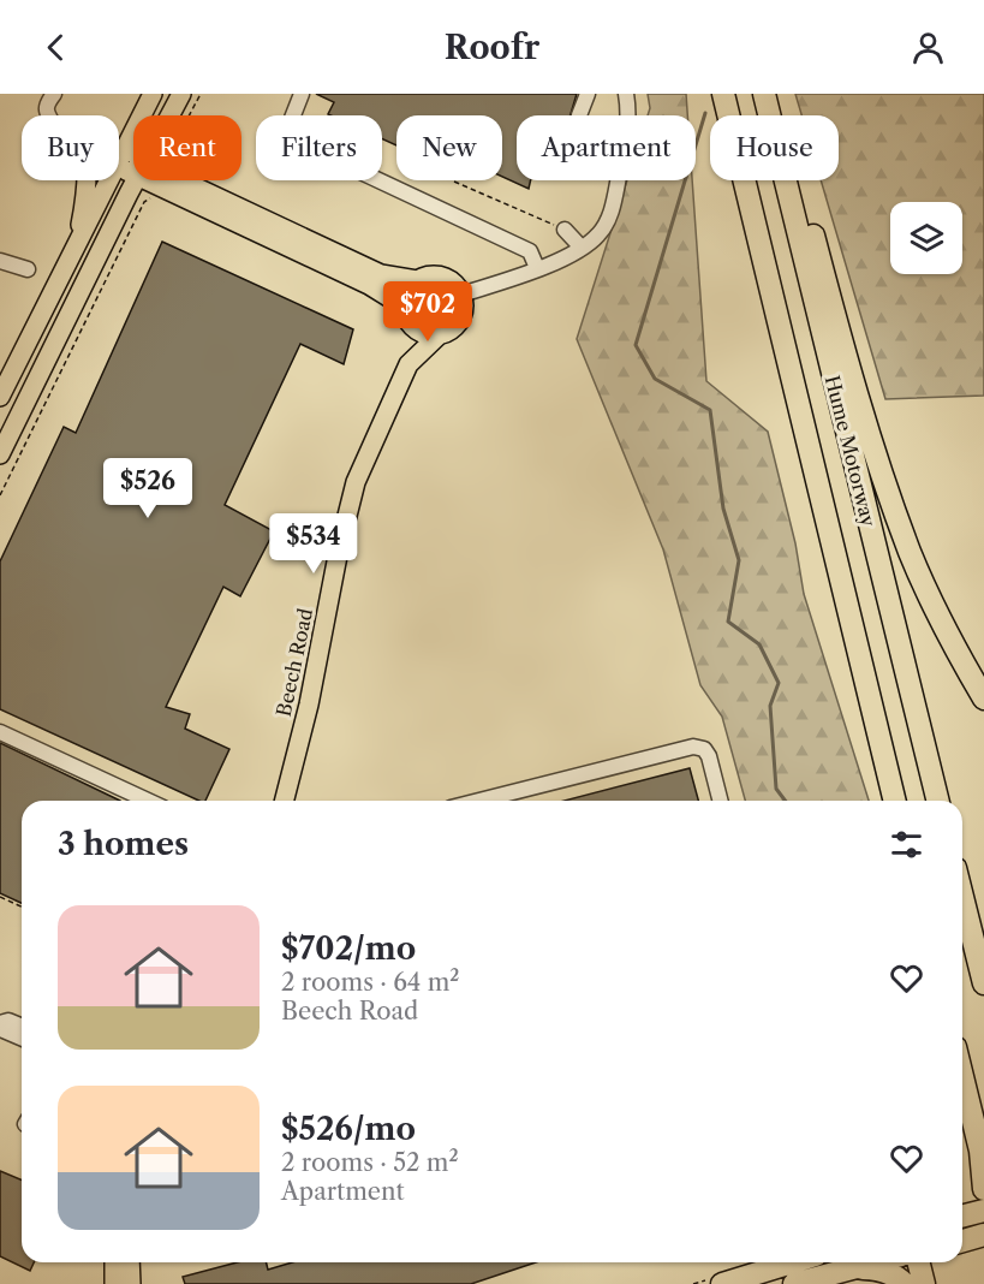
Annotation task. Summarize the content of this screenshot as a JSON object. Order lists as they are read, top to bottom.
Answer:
{
  "streets": {
    "highway": ["Hume Motorway"],
    "main road": ["Beech Road"]
  },
  "page": {
    "header": "Roofr",
    "chip": [
      "Buy",
      "Rent",
      "Filters",
      "New",
      "Apartment",
      "House"
    ],
    "price": ["$702", "$526", "$534"],
    "heading": "3 homes",
    "list": [
      {
        "name": "$702/mo",
        "note": "2 rooms · 64 m² · Beech Road"
      },
      {
        "name": "$526/mo",
        "note": "2 rooms · 52 m² · Apartment"
      }
    ]
  }
}
